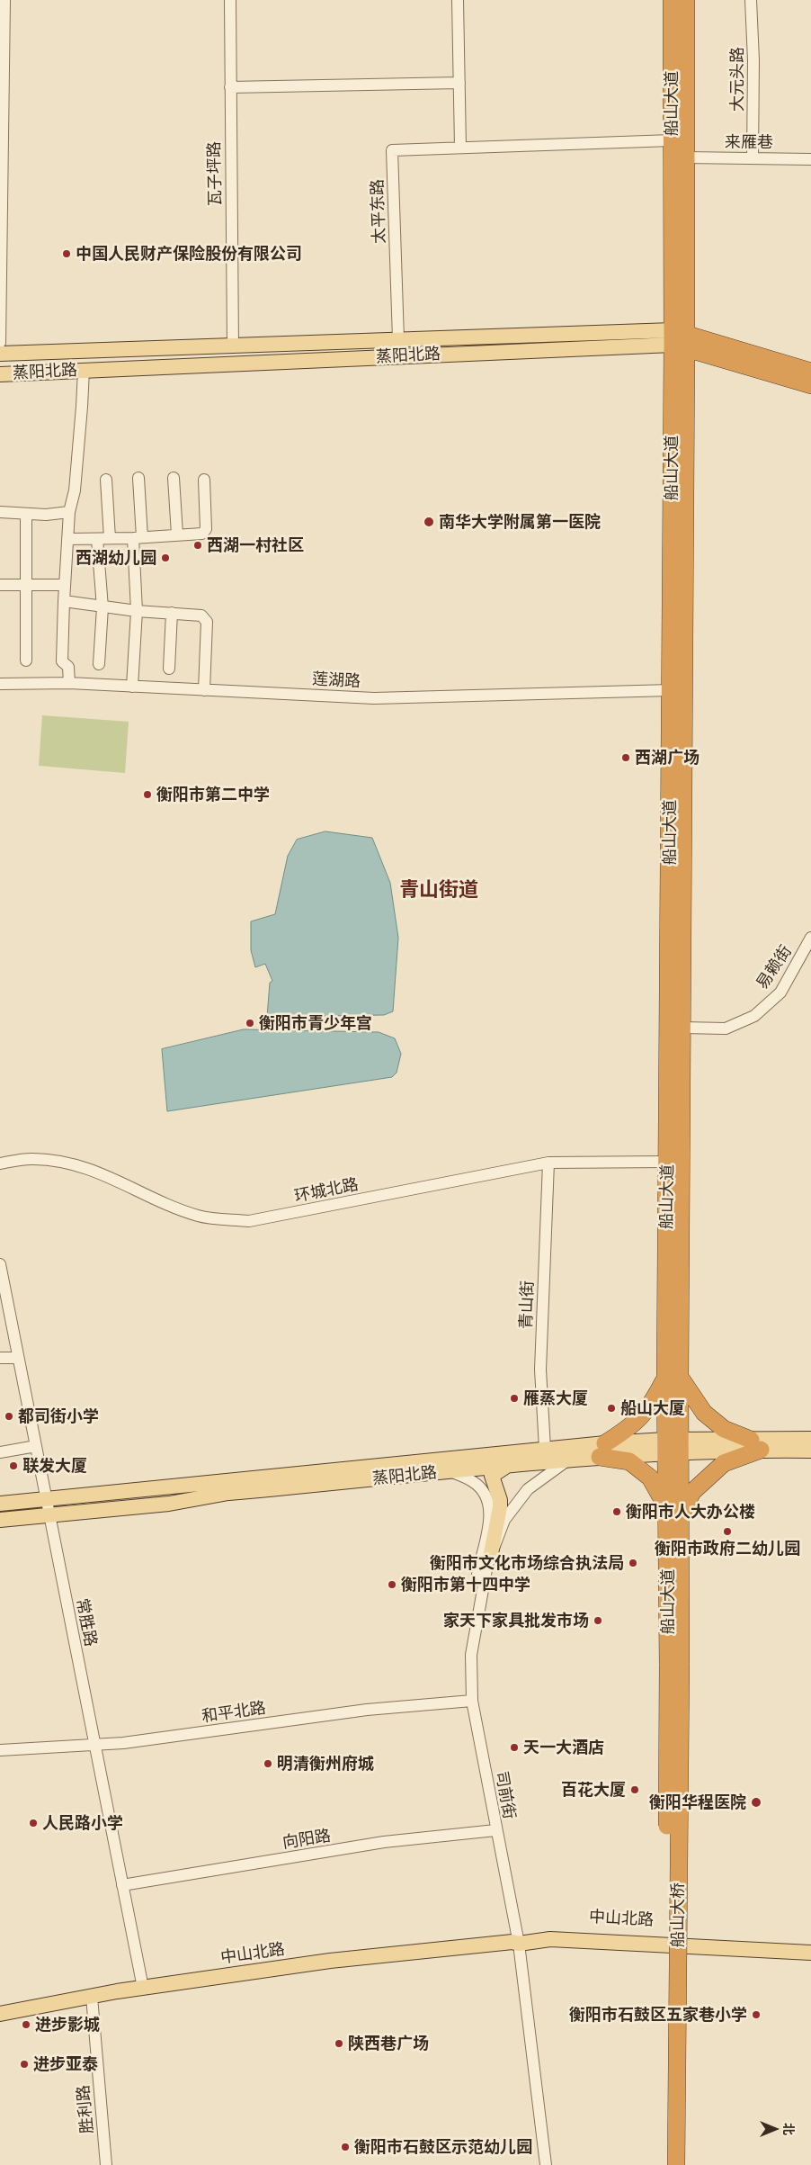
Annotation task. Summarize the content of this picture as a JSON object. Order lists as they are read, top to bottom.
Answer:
{
  "streets": {
    "highway": ["船山大道", "蒸阳北路", "船山大桥"],
    "main road": ["中山北路"],
    "street": [
      "大元头路",
      "来雁巷",
      "瓦子坪路",
      "太平东路",
      "莲湖路",
      "易赖街",
      "环城北路",
      "青山街",
      "常胜路",
      "和平北路",
      "司前街",
      "向阳路",
      "胜利路"
    ]
  },
  "crossings": [
    ["大元头路", "来雁巷"],
    ["船山大道", "来雁巷"],
    ["船山大道", "太平东路"],
    ["船山大道", "蒸阳北路"],
    ["船山大道", "莲湖路"],
    ["船山大道", "易赖街"],
    ["船山大道", "环城北路"],
    ["船山大道", "船山大桥"],
    ["瓦子坪路", "蒸阳北路"],
    ["太平东路", "蒸阳北路"],
    ["蒸阳北路", "青山街"],
    ["蒸阳北路", "常胜路"],
    ["蒸阳北路", "司前街"],
    ["环城北路", "青山街"],
    ["常胜路", "和平北路"],
    ["常胜路", "向阳路"],
    ["常胜路", "中山北路"],
    ["和平北路", "司前街"],
    ["司前街", "向阳路"],
    ["司前街", "中山北路"],
    ["中山北路", "胜利路"]
  ],
  "districts": ["青山街道"],
  "places": [
    "中国人民财产保险股份有限公司",
    "南华大学附属第一医院",
    "西湖一村社区",
    "西湖幼儿园",
    "西湖广场",
    "衡阳市第二中学",
    "衡阳市青少年宫",
    "雁蒸大厦",
    "船山大厦",
    "都司街小学",
    "联发大厦",
    "衡阳市人大办公楼",
    "衡阳市政府二幼儿园",
    "衡阳市文化市场综合执法局",
    "衡阳市第十四中学",
    "家天下家具批发市场",
    "天一大酒店",
    "明清衡州府城",
    "百花大厦",
    "衡阳华程医院",
    "人民路小学",
    "衡阳市石鼓区五家巷小学",
    "进步影城",
    "陕西巷广场",
    "进步亚泰",
    "衡阳市石鼓区示范幼儿园"
  ],
  "north": "right"
}
